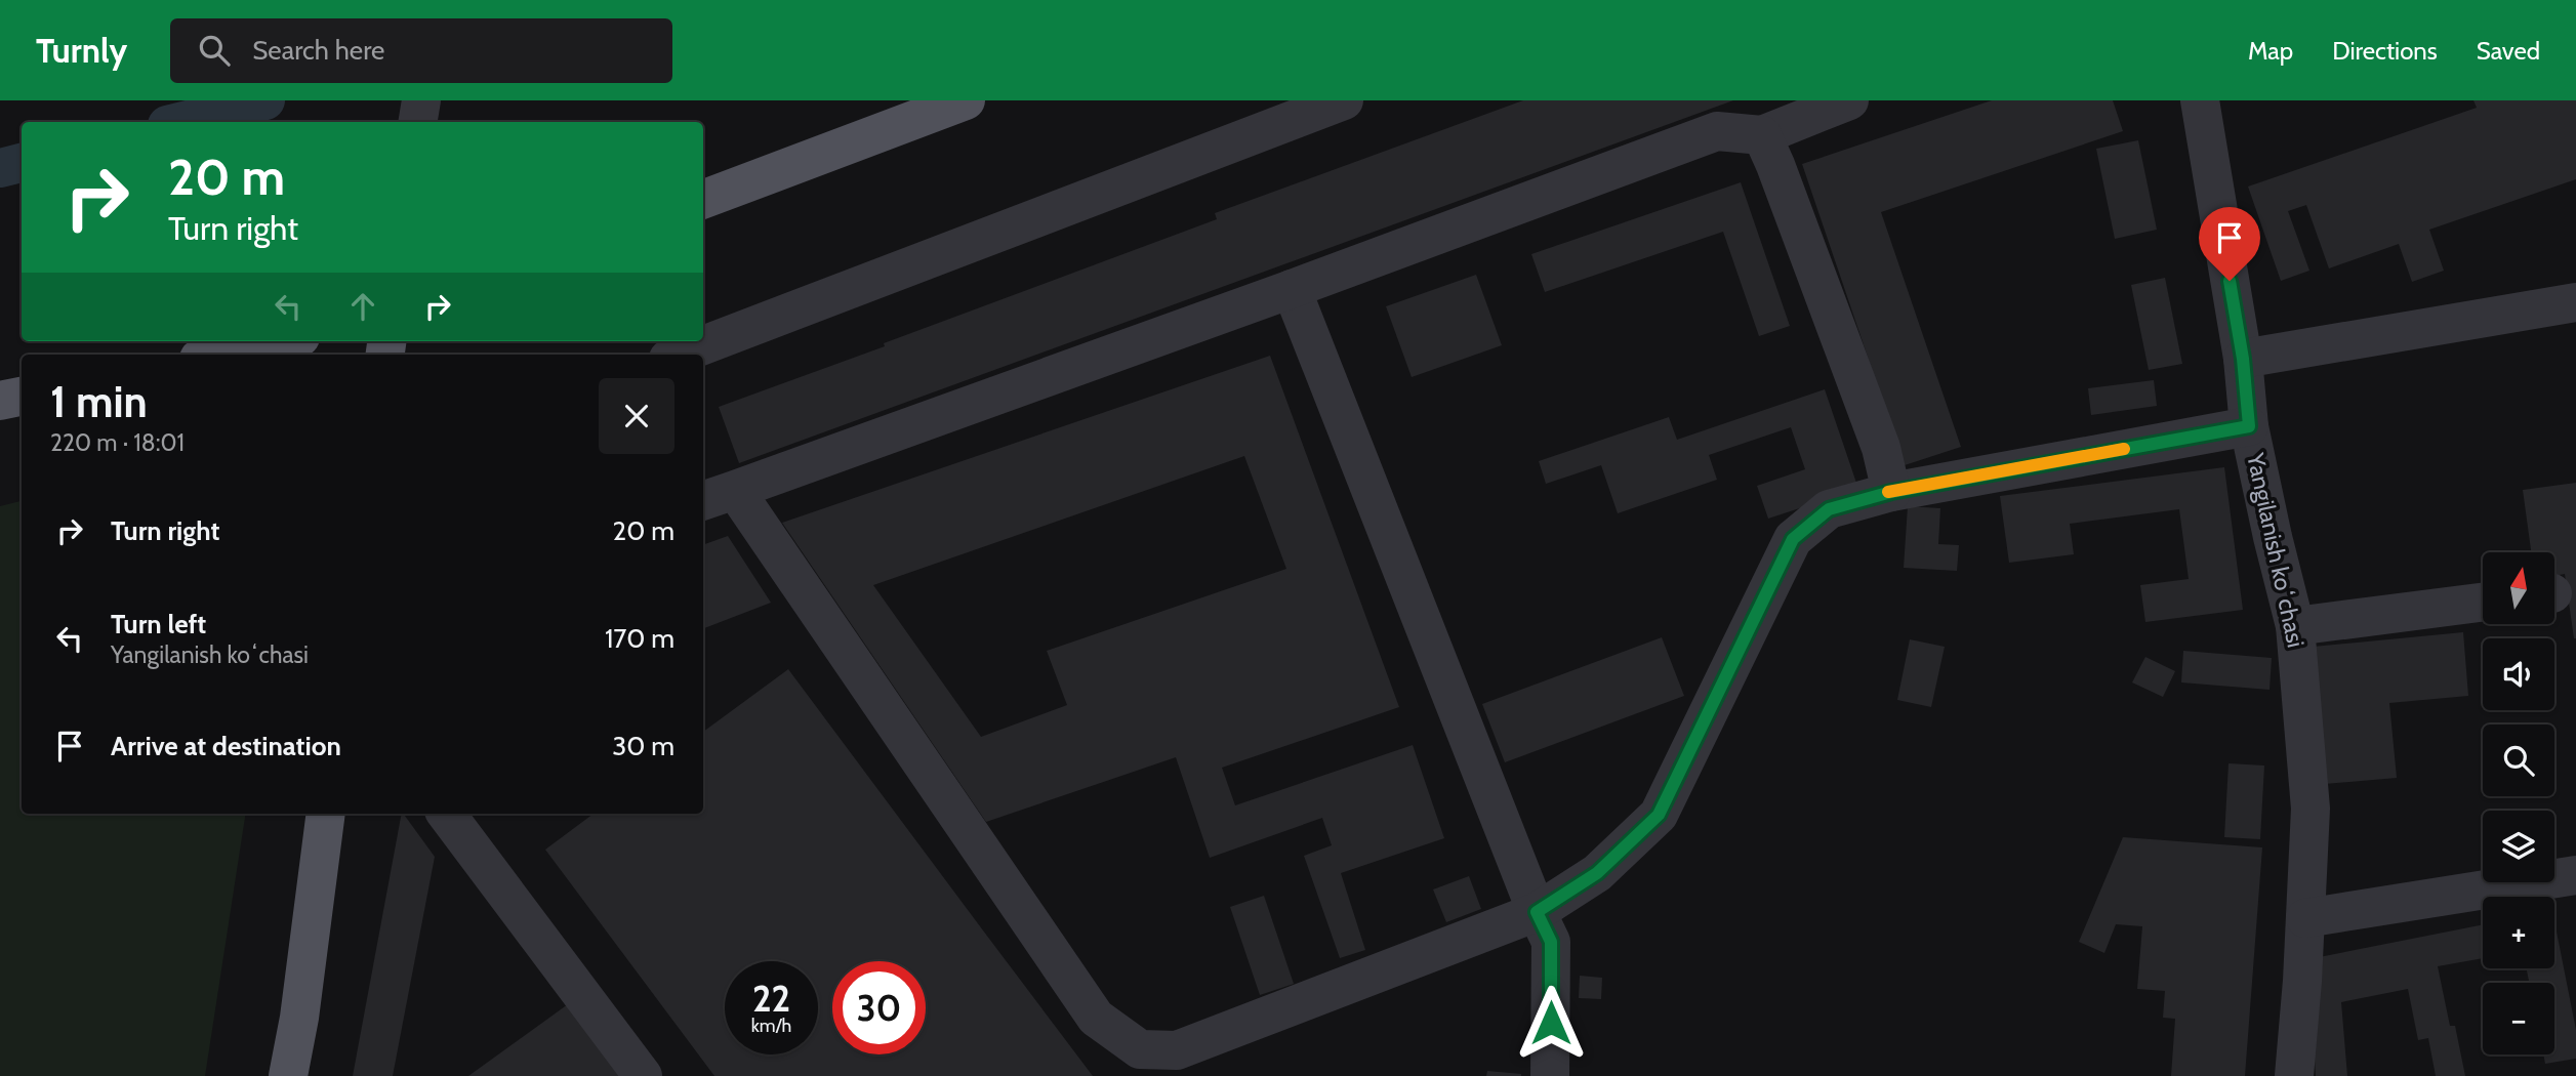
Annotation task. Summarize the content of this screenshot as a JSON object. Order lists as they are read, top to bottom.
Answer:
{
  "streets": {
    "street": ["Yangilanish koʻchasi"]
  },
  "north": "top",
  "page": {
    "header": "Turnly",
    "search": "Search here",
    "nav": ["Map", "Directions", "Saved"],
    "turn": ["20 m", "Turn right"],
    "heading": ["1 min", "220 m · 18:01"],
    "list": [
      {
        "name": "Turn right",
        "value": "20 m"
      },
      {
        "name": "Turn left",
        "note": "Yangilanish koʻchasi",
        "value": "170 m"
      },
      {
        "name": "Arrive at destination",
        "value": "30 m"
      }
    ],
    "map_buttons": ["+", "−"],
    "speed": "22 km/h",
    "limit": "30"
  }
}
